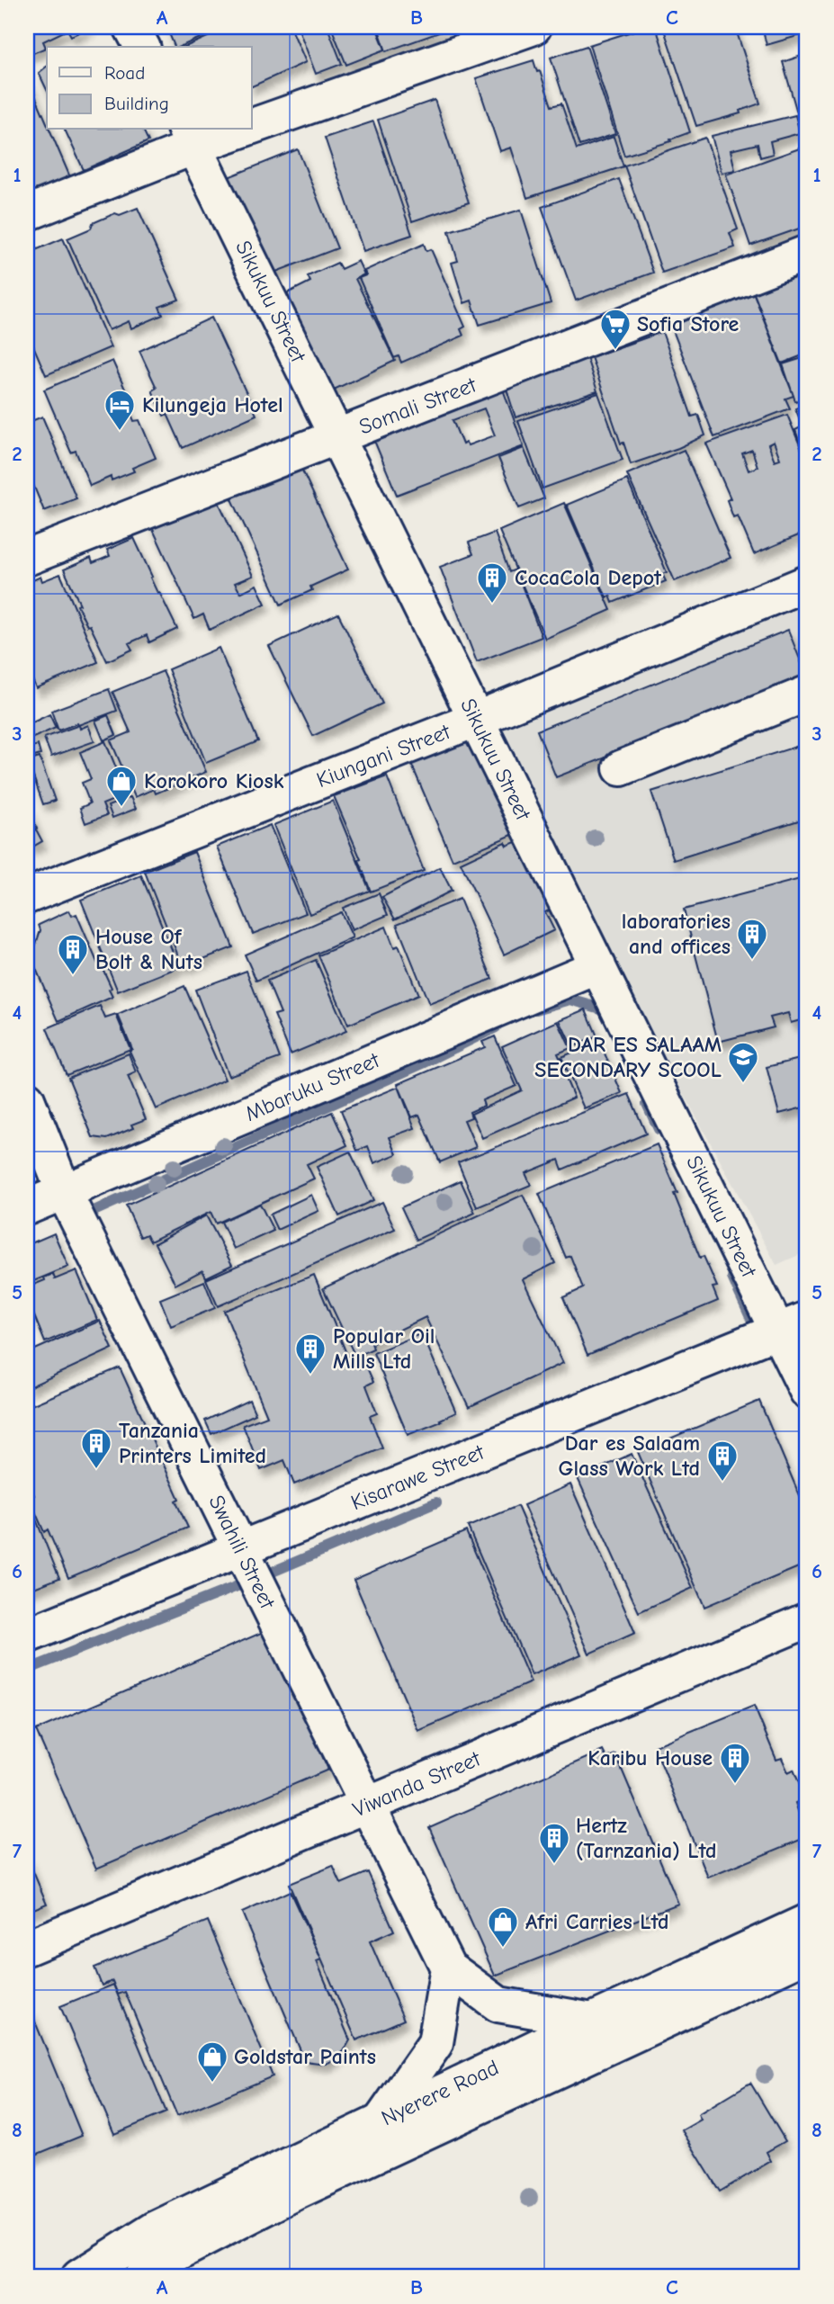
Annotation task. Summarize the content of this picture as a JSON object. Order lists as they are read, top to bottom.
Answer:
{
  "streets": {
    "main road": [
      "Sikukuu Street",
      "Somali Street",
      "Kiungani Street",
      "Mbaruku Street",
      "Kisarawe Street",
      "Swahili Street",
      "Viwanda Street",
      "Nyerere Road"
    ]
  },
  "crossings": [
    ["Sikukuu Street", "Somali Street"],
    ["Sikukuu Street", "Kiungani Street"],
    ["Sikukuu Street", "Mbaruku Street"],
    ["Sikukuu Street", "Kisarawe Street"],
    ["Mbaruku Street", "Swahili Street"],
    ["Kisarawe Street", "Swahili Street"],
    ["Swahili Street", "Viwanda Street"],
    ["Swahili Street", "Nyerere Road"]
  ],
  "places": {
    "supermarket": ["Sofia Store"],
    "hotel": ["Kilungeja Hotel"],
    "building": [
      "CocaCola Depot",
      "laboratories and offices",
      "House Of Bolt & Nuts",
      "Popular Oil Mills Ltd",
      "Tanzania Printers Limited",
      "Dar es Salaam Glass Work Ltd",
      "Karibu House",
      "Hertz (Tarnzania) Ltd"
    ],
    "shop": ["Korokoro Kiosk", "Afri Carries Ltd", "Goldstar Paints"],
    "school or university": ["DAR ES SALAAM SECONDARY SCOOL"]
  },
  "legend": ["Road", "Building"],
  "grid": {
    "columns": ["A", "B", "C"],
    "rows": [
      "1",
      "2",
      "3",
      "4",
      "5",
      "6",
      "7",
      "8"
    ]
  }
}
